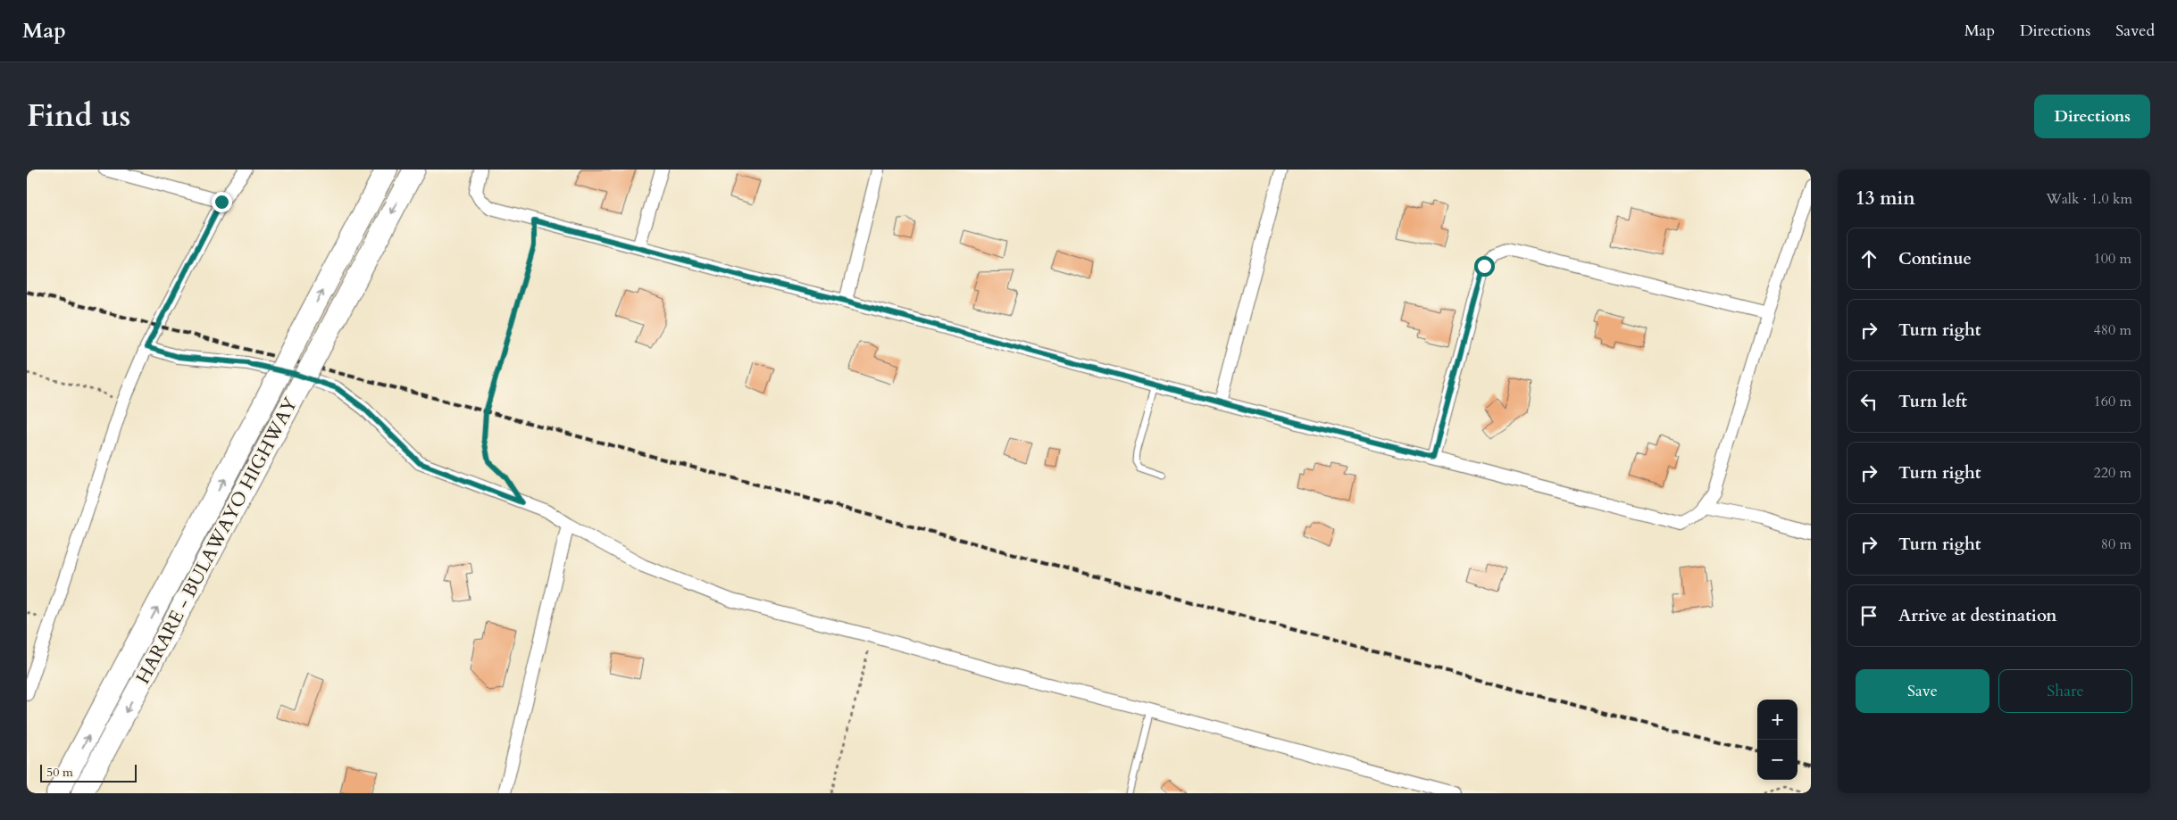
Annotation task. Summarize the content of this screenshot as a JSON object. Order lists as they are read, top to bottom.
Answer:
{
  "streets": {
    "highway": ["HARARE - BULAWAYO HIGHWAY"]
  },
  "scale_bar": "50 m",
  "page": {
    "header": "Map",
    "nav": ["Map", "Directions", "Saved"],
    "title": "Find us",
    "buttons": [
      "Directions",
      ["Save", "Share"]
    ],
    "heading": ["13 min", "Walk · 1.0 km"],
    "list": [
      ["Continue", "100 m"],
      ["Turn right", "480 m"],
      ["Turn left", "160 m"],
      ["Turn right", "220 m"],
      ["Turn right", "80 m"],
      "Arrive at destination"
    ],
    "map_buttons": ["+", "−"],
    "scale": "50 m"
  }
}
